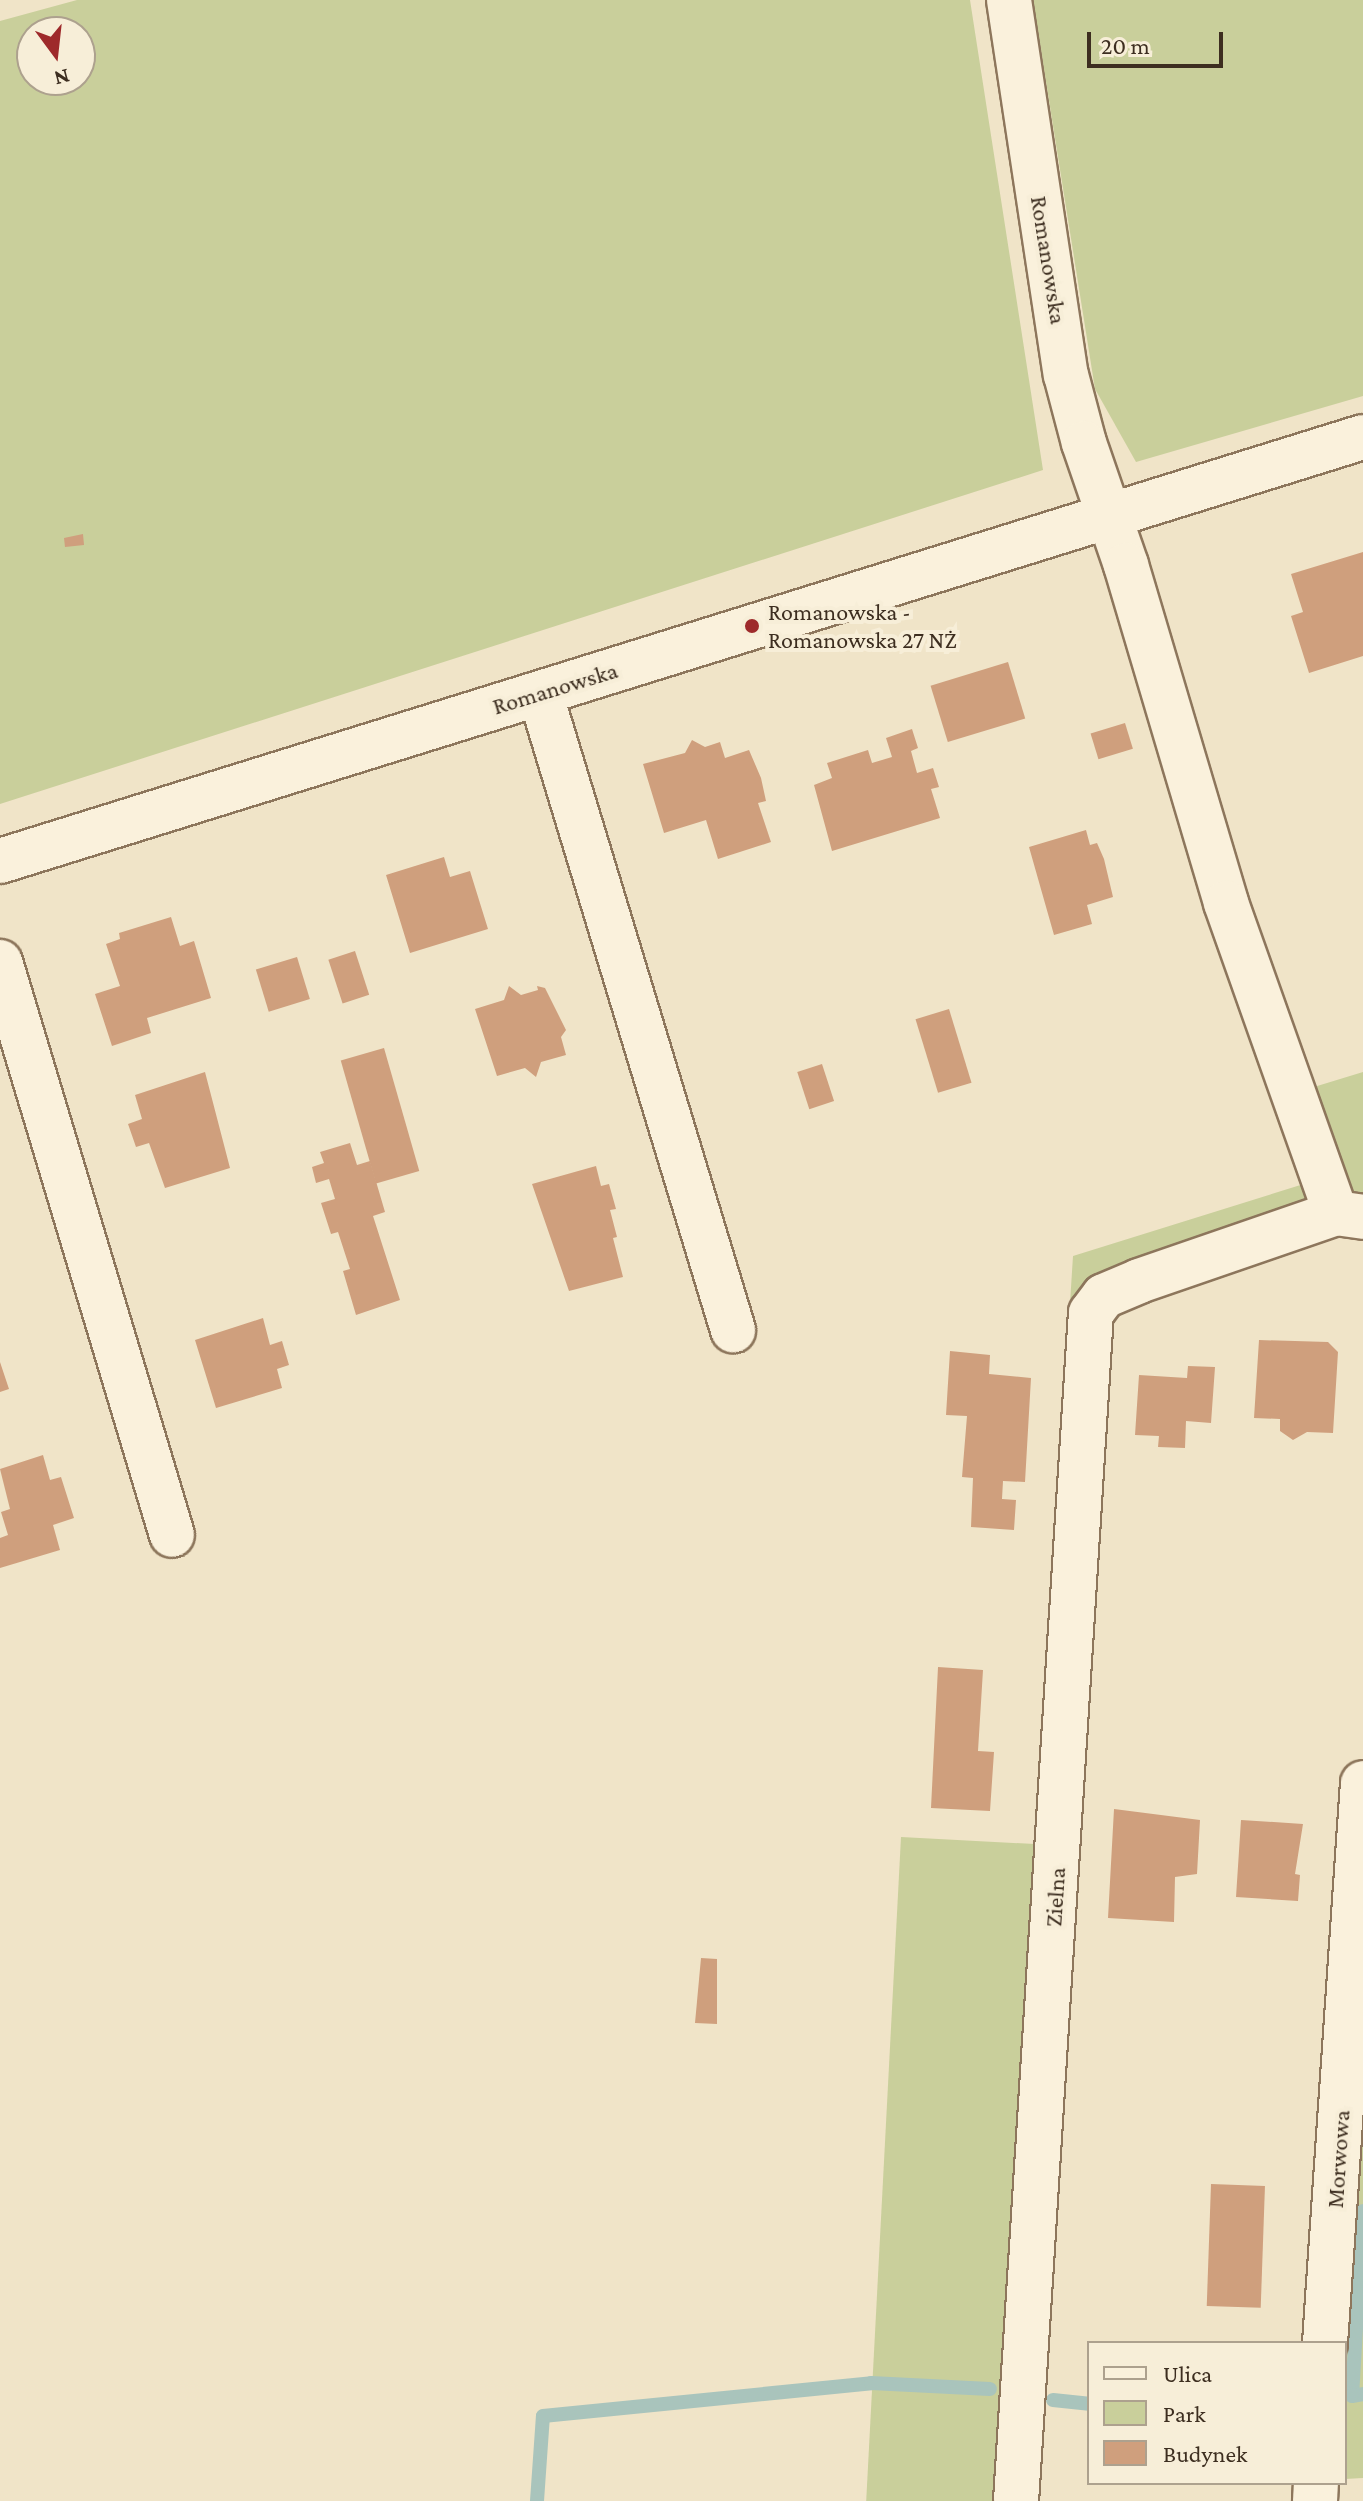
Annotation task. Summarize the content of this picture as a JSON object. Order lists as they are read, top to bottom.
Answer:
{
  "streets": {
    "street": ["Romanowska", "Zielna", "Morwowa"]
  },
  "places": ["Romanowska - Romanowska 27 NŻ"],
  "legend": ["Ulica", "Park", "Budynek"],
  "scale_bar": "20 m",
  "north": "bottom"
}
